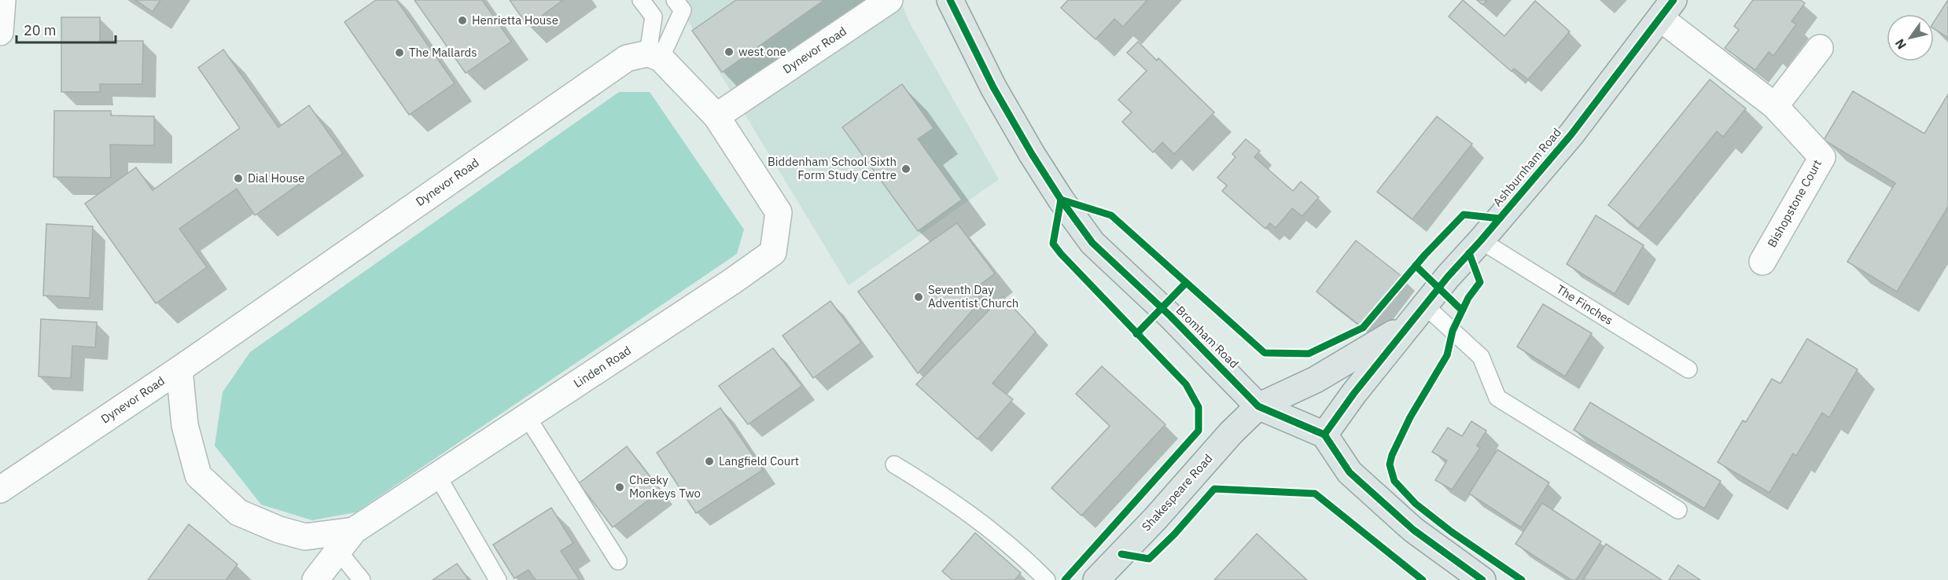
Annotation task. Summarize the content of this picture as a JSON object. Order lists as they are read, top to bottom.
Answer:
{
  "streets": {
    "main road": ["Ashburnham Road", "Bromham Road", "Shakespeare Road"],
    "street": ["Dynevor Road", "Bishopstone Court", "Linden Road"],
    "lane": ["The Finches"]
  },
  "crossings": [
    ["Dynevor Road", "Linden Road"],
    ["Ashburnham Road", "Bishopstone Court"],
    ["Ashburnham Road", "The Finches"],
    ["Ashburnham Road", "Bromham Road"],
    ["Ashburnham Road", "Shakespeare Road"],
    ["Bromham Road", "Shakespeare Road"]
  ],
  "places": [
    "Henrietta House",
    "west one",
    "The Mallards",
    "Biddenham School Sixth Form Study Centre",
    "Dial House",
    "Seventh Day Adventist Church",
    "Langfield Court",
    "Cheeky Monkeys Two"
  ],
  "scale_bar": "20 m",
  "north": "bottom left"
}
